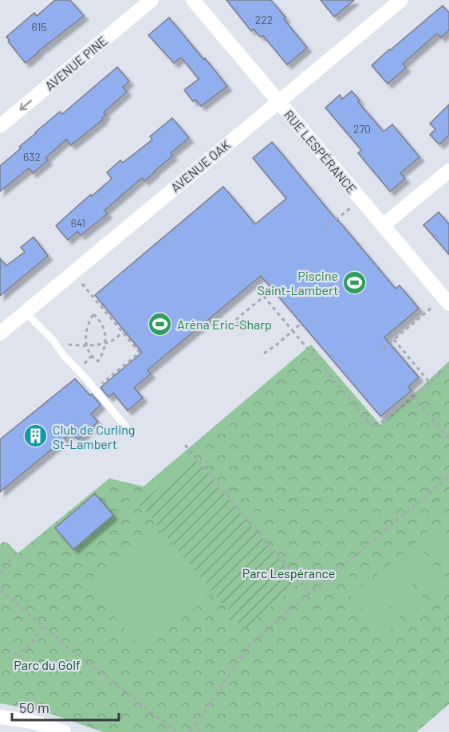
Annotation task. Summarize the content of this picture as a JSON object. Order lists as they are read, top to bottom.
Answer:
{
  "streets": {
    "street": ["AVENUE PINE", "RUE LESPÉRANCE", "AVENUE OAK"]
  },
  "crossings": [
    ["RUE LESPÉRANCE", "AVENUE OAK"]
  ],
  "one_way": ["AVENUE PINE"],
  "parks": ["Parc Lespérance", "Parc du Golf"],
  "places": {
    "sports": ["Piscine Saint-Lambert", "Aréna Eric-Sharp"],
    "building": ["Club de Curling St-Lambert"]
  },
  "house_numbers": [
    "222",
    "615",
    "270",
    "632",
    "641"
  ],
  "scale_bar": "50 m"
}
